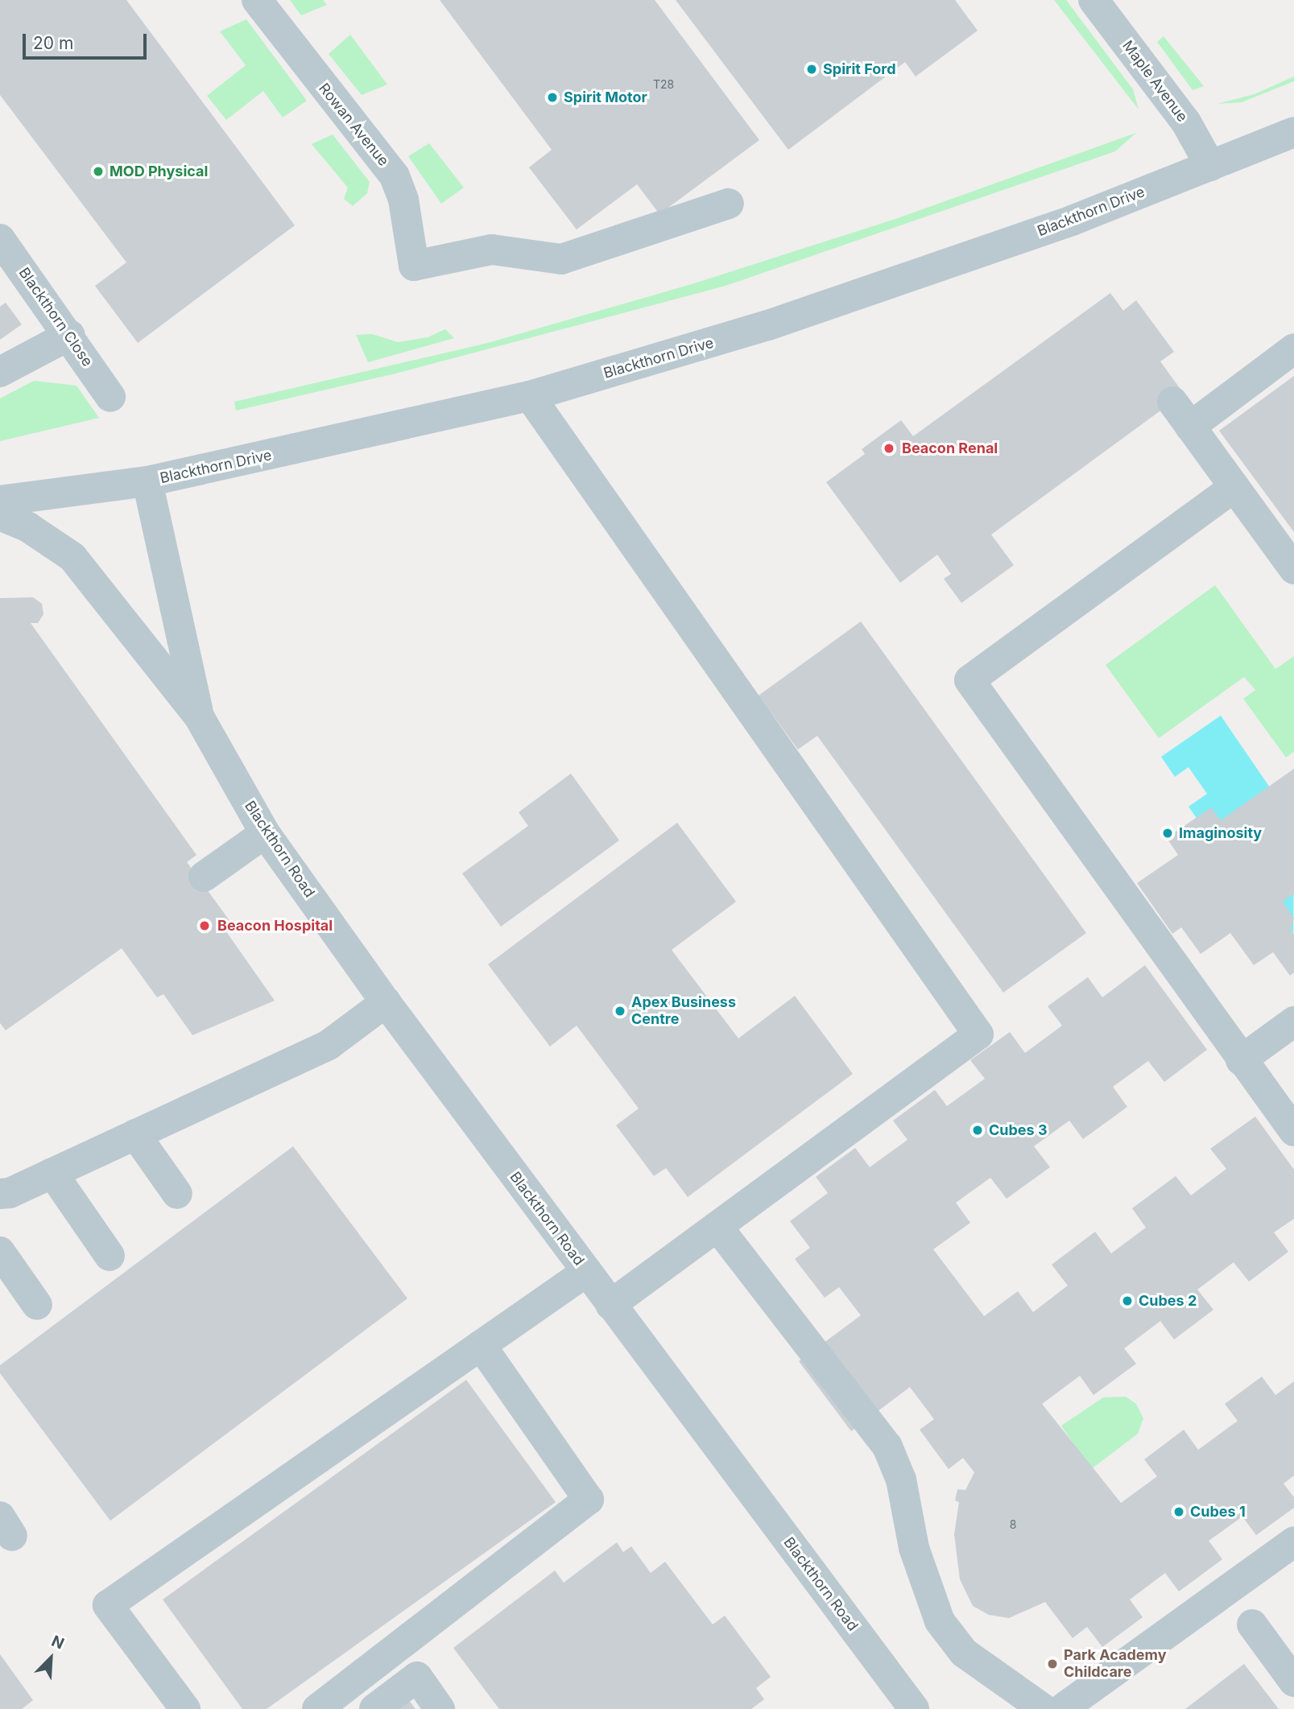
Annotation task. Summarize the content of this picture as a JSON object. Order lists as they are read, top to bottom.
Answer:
{
  "streets": {
    "street": [
      "Maple Avenue",
      "Rowan Avenue",
      "Blackthorn Drive",
      "Blackthorn Close",
      "Blackthorn Road"
    ]
  },
  "crossings": [
    ["Maple Avenue", "Blackthorn Drive"],
    ["Blackthorn Drive", "Blackthorn Road"]
  ],
  "places": [
    "Spirit Ford",
    "Spirit Motor",
    "MOD Physical",
    "Beacon Renal",
    "Imaginosity",
    "Beacon Hospital",
    "Apex Business Centre",
    "Cubes 3",
    "Cubes 2",
    "Cubes 1",
    "Park Academy Childcare"
  ],
  "house_numbers": ["T28", "8"],
  "scale_bar": "20 m",
  "north": "top right"
}
